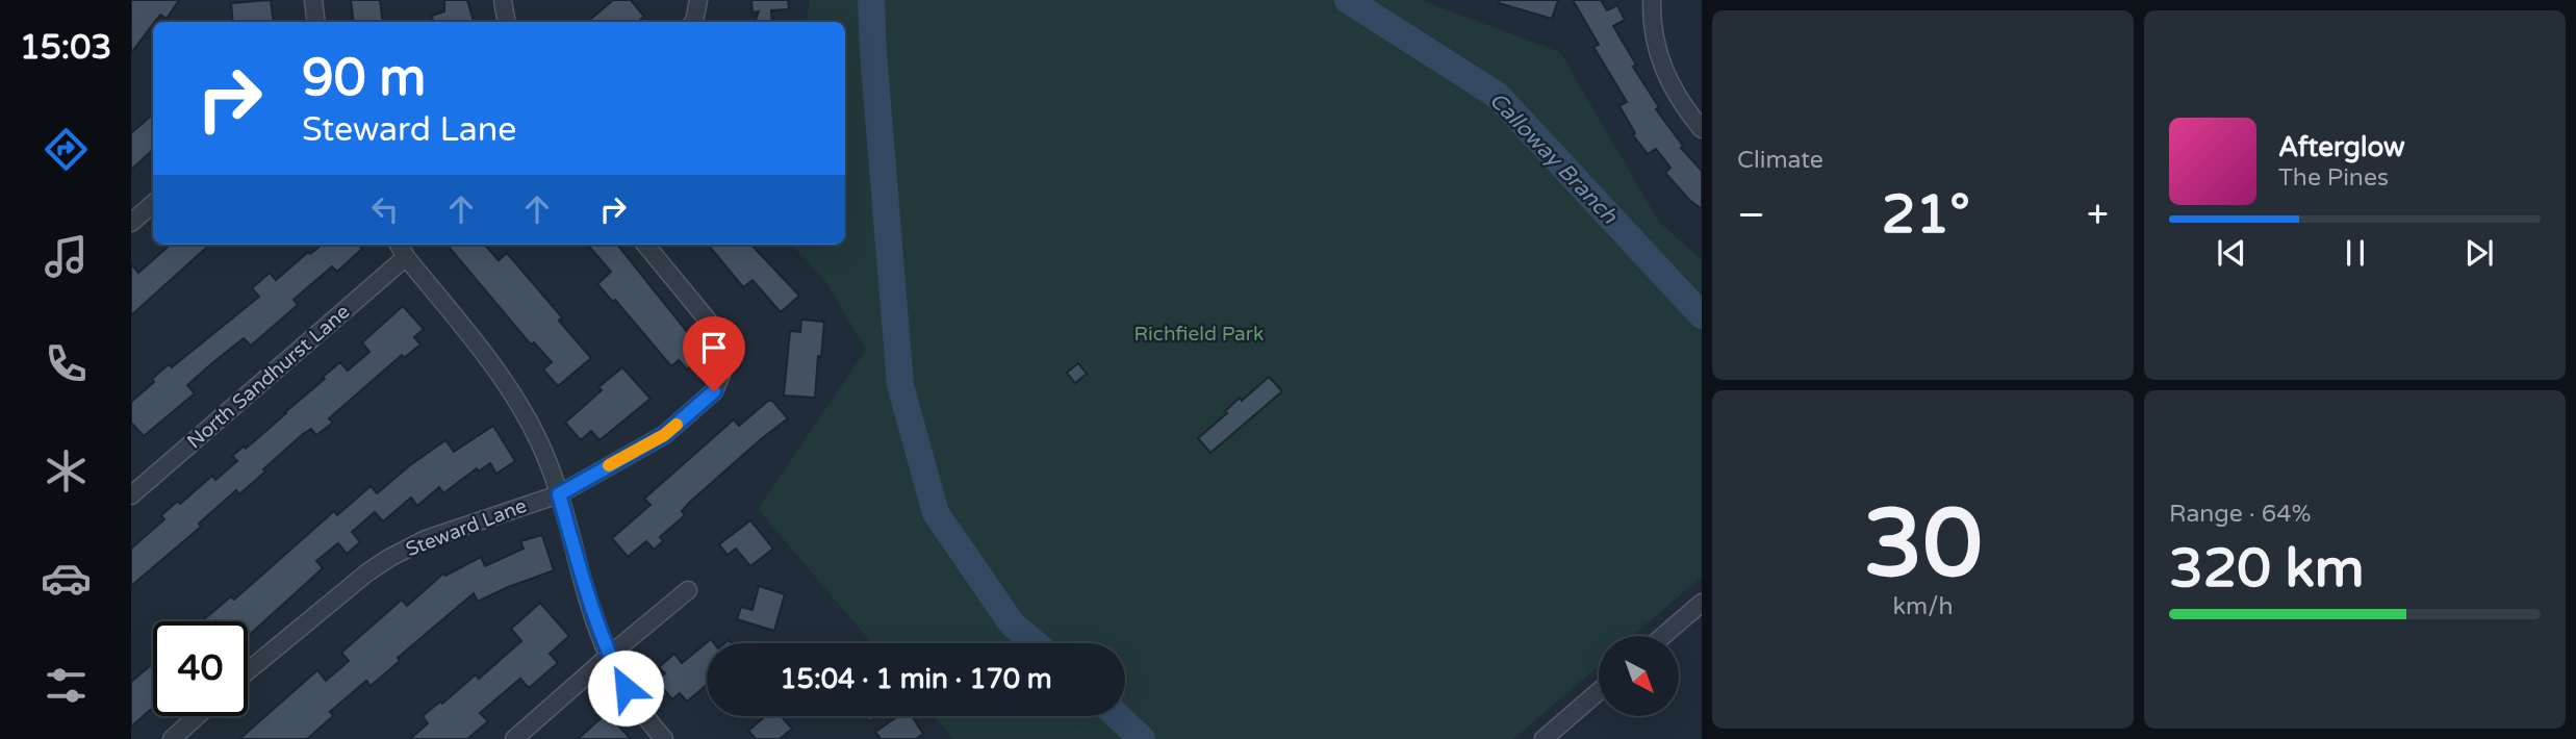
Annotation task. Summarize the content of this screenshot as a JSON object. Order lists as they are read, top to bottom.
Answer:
{
  "streets": {
    "street": ["North Sandhurst Lane", "Steward Lane"]
  },
  "water": ["Calloway Branch"],
  "parks": ["Richfield Park"],
  "north": "bottom right",
  "page": {
    "tabs": "15:03",
    "tile": [
      "Climate",
      ["30", "km/h"],
      ["Range · 64%", "320 km"]
    ],
    "turn": ["90 m", "Steward Lane"],
    "song": ["Afterglow", "The Pines"],
    "heat": ["−", "21°", "+"],
    "limit": "40",
    "trip": "15:04 · 1 min · 170 m"
  }
}
